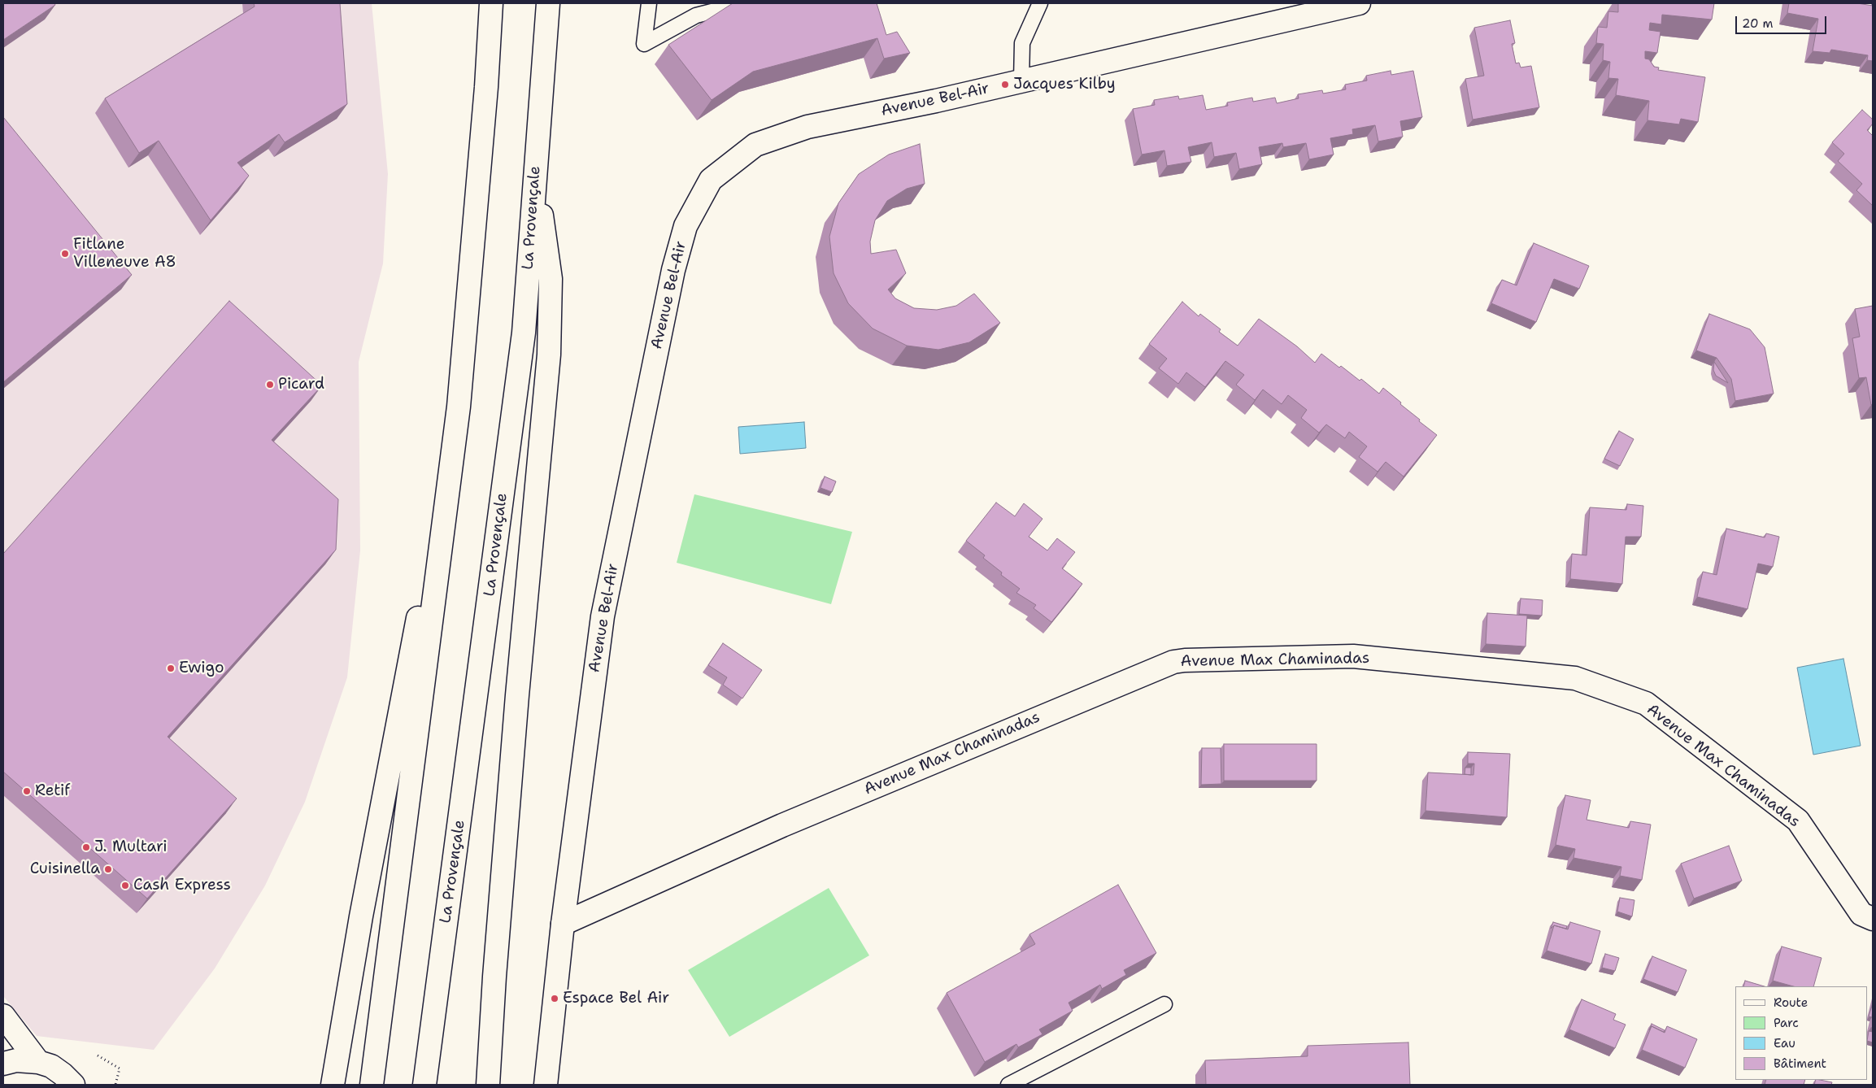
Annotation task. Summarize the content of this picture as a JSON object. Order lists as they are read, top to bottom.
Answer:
{
  "streets": {
    "main road": ["Avenue Bel-Air", "La Provençale", "Avenue Max Chaminadas"]
  },
  "crossings": [
    ["Avenue Bel-Air", "Avenue Max Chaminadas"]
  ],
  "places": [
    "Jacques Kilby",
    "Fitlane Villeneuve A8",
    "Picard",
    "Ewigo",
    "Retif",
    "J. Multari",
    "Cuisinella",
    "Cash Express",
    "Espace Bel Air"
  ],
  "legend": [
    "Route",
    "Parc",
    "Eau",
    "Bâtiment"
  ],
  "scale_bar": "20 m"
}
